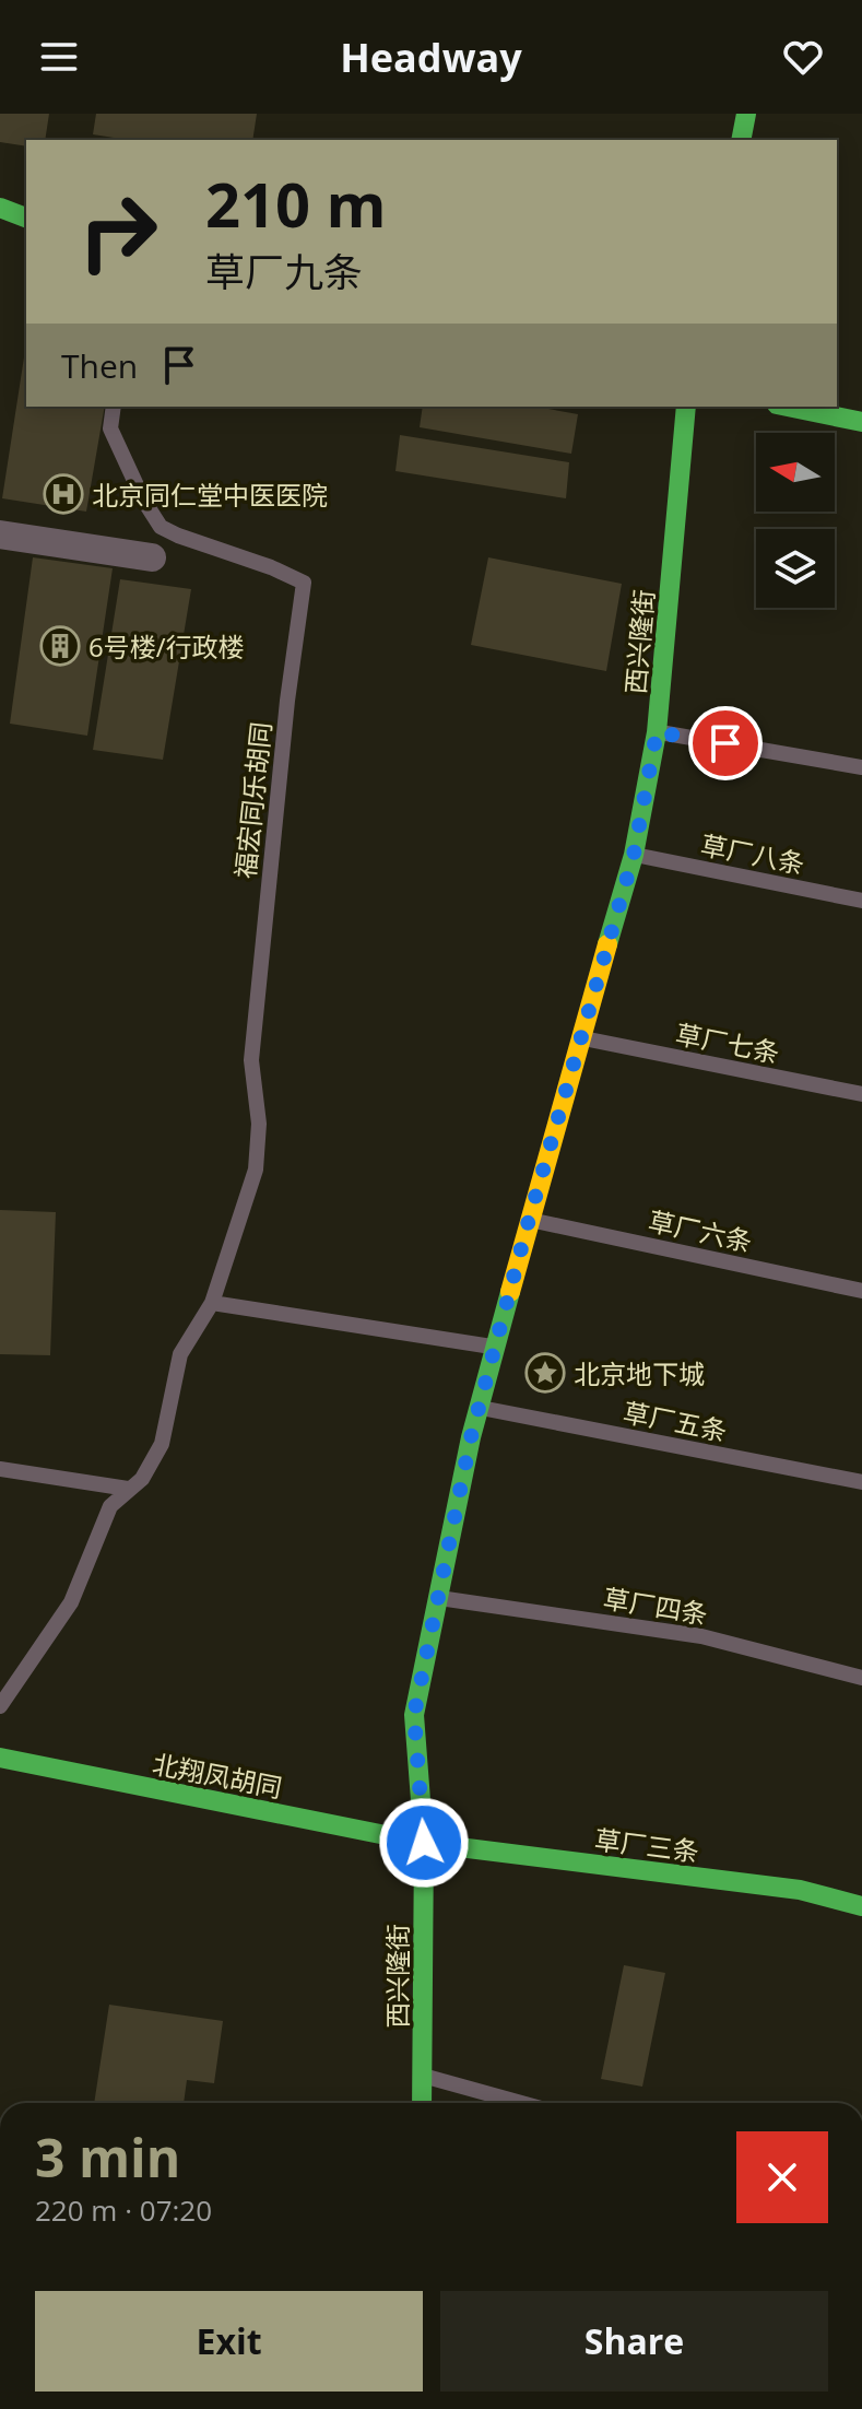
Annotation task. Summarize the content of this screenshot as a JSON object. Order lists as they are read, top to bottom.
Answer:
{
  "streets": {
    "street": ["西兴隆街", "北翔凤胡同", "草厂三条"],
    "lane": [
      "福宏同乐胡同",
      "草厂八条",
      "草厂七条",
      "草厂六条",
      "草厂五条",
      "草厂四条"
    ]
  },
  "crossings": [
    ["西兴隆街", "草厂八条"],
    ["西兴隆街", "草厂七条"],
    ["西兴隆街", "草厂六条"],
    ["西兴隆街", "草厂五条"],
    ["西兴隆街", "草厂四条"],
    ["西兴隆街", "北翔凤胡同"],
    ["西兴隆街", "草厂三条"],
    ["北翔凤胡同", "草厂三条"]
  ],
  "places": {
    "hospital": ["北京同仁堂中医医院"],
    "building": ["6号楼/行政楼"],
    "place": ["北京地下城"]
  },
  "north": "left",
  "page": {
    "header": "Headway",
    "turn": ["210 m", "草厂九条"],
    "then": "Then",
    "heading": ["3 min", "220 m · 07:20"],
    "buttons": ["Exit", "Share"]
  }
}
